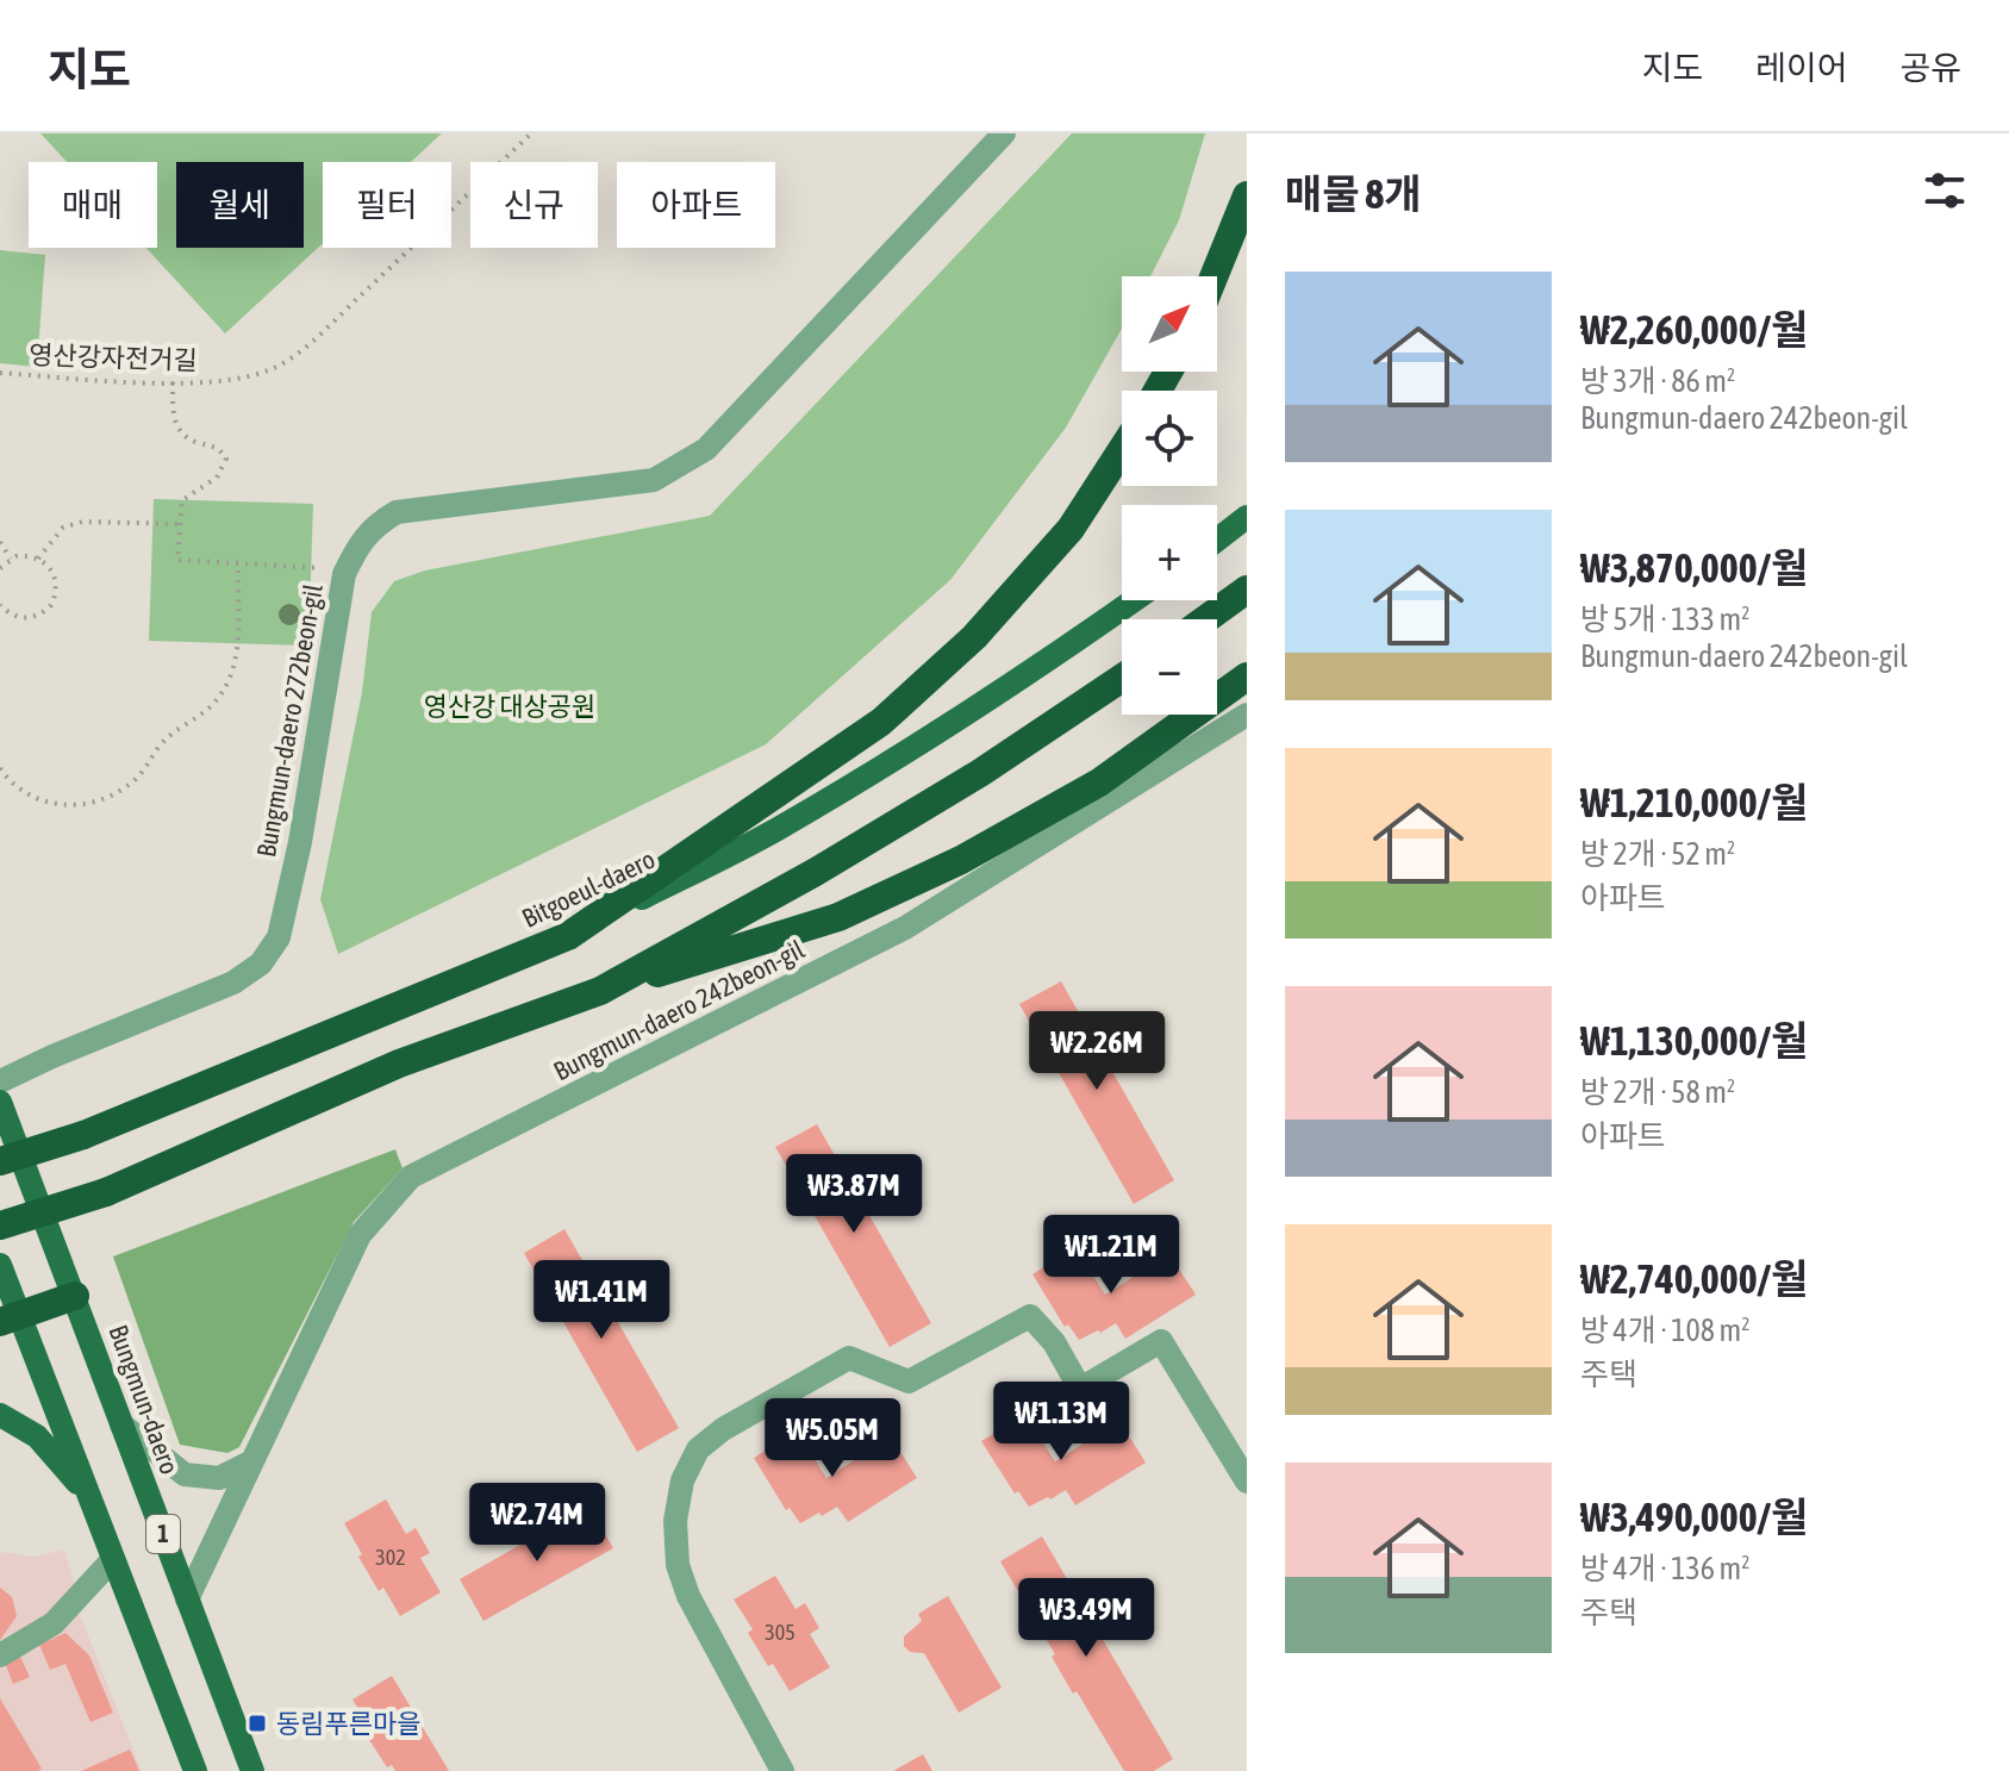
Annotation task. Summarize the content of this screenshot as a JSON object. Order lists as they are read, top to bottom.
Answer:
{
  "streets": {
    "highway": ["Bitgoeul-daero"],
    "main road": ["Bungmun-daero", "1"],
    "street": ["Bungmun-daero 272beon-gil", "Bungmun-daero 242beon-gil"],
    "path": ["영산강자전거길"]
  },
  "crossings": [
    ["Bungmun-daero 242beon-gil", "Bungmun-daero"]
  ],
  "parks": ["영산강 대상공원"],
  "places": {
    "transit": ["동림푸른마을"]
  },
  "house_numbers": ["302", "305"],
  "north": "top right",
  "page": {
    "header": "지도",
    "nav": ["지도", "레이어", "공유"],
    "heading": "매물 8개",
    "chip": [
      "매매",
      "월세",
      "필터",
      "신규",
      "아파트"
    ],
    "list": [
      {
        "name": "₩2,260,000/월",
        "note": "방 3개 · 86 m² · Bungmun-daero 242beon-gil"
      },
      {
        "name": "₩3,870,000/월",
        "note": "방 5개 · 133 m² · Bungmun-daero 242beon-gil"
      },
      {
        "name": "₩1,210,000/월",
        "note": "방 2개 · 52 m² · 아파트"
      },
      {
        "name": "₩1,130,000/월",
        "note": "방 2개 · 58 m² · 아파트"
      },
      {
        "name": "₩2,740,000/월",
        "note": "방 4개 · 108 m² · 주택"
      },
      {
        "name": "₩3,490,000/월",
        "note": "방 4개 · 136 m² · 주택"
      }
    ],
    "map_buttons": ["+", "−"],
    "price": [
      "₩2.26M",
      "₩3.87M",
      "₩1.21M",
      "₩1.41M",
      "₩1.13M",
      "₩5.05M",
      "₩2.74M",
      "₩3.49M"
    ]
  }
}
